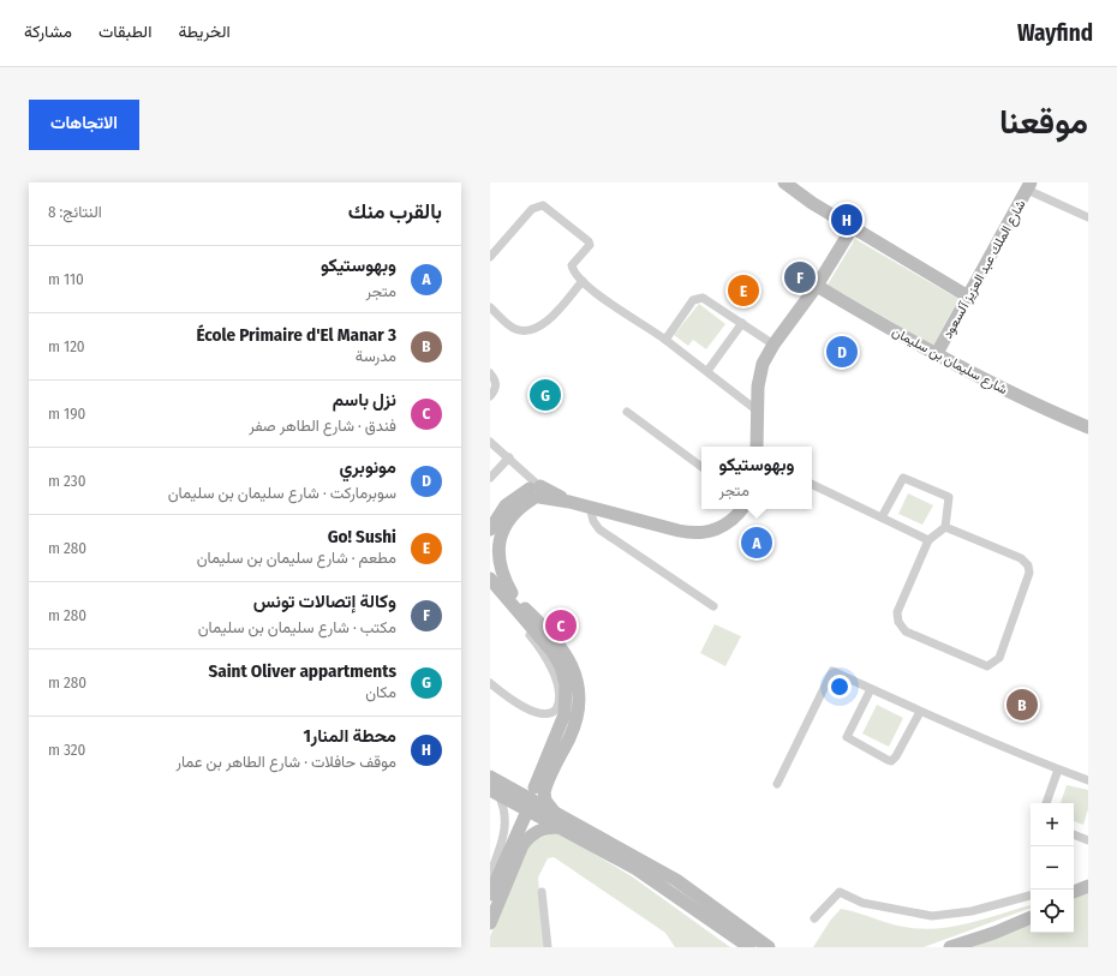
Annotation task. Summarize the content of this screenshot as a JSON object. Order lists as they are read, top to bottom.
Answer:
{
  "streets": {
    "street": ["شارع الملك عبد العزيز آلسعود", "شارع سليمان بن سليمان"]
  },
  "crossings": [
    ["شارع الملك عبد العزيز آلسعود", "شارع سليمان بن سليمان"]
  ],
  "page": {
    "header": "Wayfind",
    "nav": ["الخريطة", "الطبقات", "مشاركة"],
    "title": "موقعنا",
    "buttons": "الاتجاهات",
    "heading": ["بالقرب منك", "النتائج: 8"],
    "pins": [
      "H",
      "F",
      "E",
      "D",
      "G",
      "A",
      "C",
      "B"
    ],
    "list": [
      {
        "mark": "A",
        "name": "وبهوستيكو",
        "note": "متجر",
        "value": "110 m"
      },
      {
        "mark": "B",
        "name": "École Primaire d'El Manar 3",
        "note": "مدرسة",
        "value": "120 m"
      },
      {
        "mark": "C",
        "name": "نزل باسم",
        "note": "فندق · شارع الطاهر صفر",
        "value": "190 m"
      },
      {
        "mark": "D",
        "name": "مونوبري",
        "note": "سوبرماركت · شارع سليمان بن سليمان",
        "value": "230 m"
      },
      {
        "mark": "E",
        "name": "Go! Sushi",
        "note": "مطعم · شارع سليمان بن سليمان",
        "value": "280 m"
      },
      {
        "mark": "F",
        "name": "وكالة إتصالات تونس",
        "note": "مكتب · شارع سليمان بن سليمان",
        "value": "280 m"
      },
      {
        "mark": "G",
        "name": "Saint Oliver appartments",
        "note": "مكان",
        "value": "280 m"
      },
      {
        "mark": "H",
        "name": "محطة المنار1",
        "note": "موقف حافلات · شارع الطاهر بن عمار",
        "value": "320 m"
      }
    ],
    "popup": ["وبهوستيكو", "متجر"],
    "map_buttons": ["+", "−"]
  }
}
